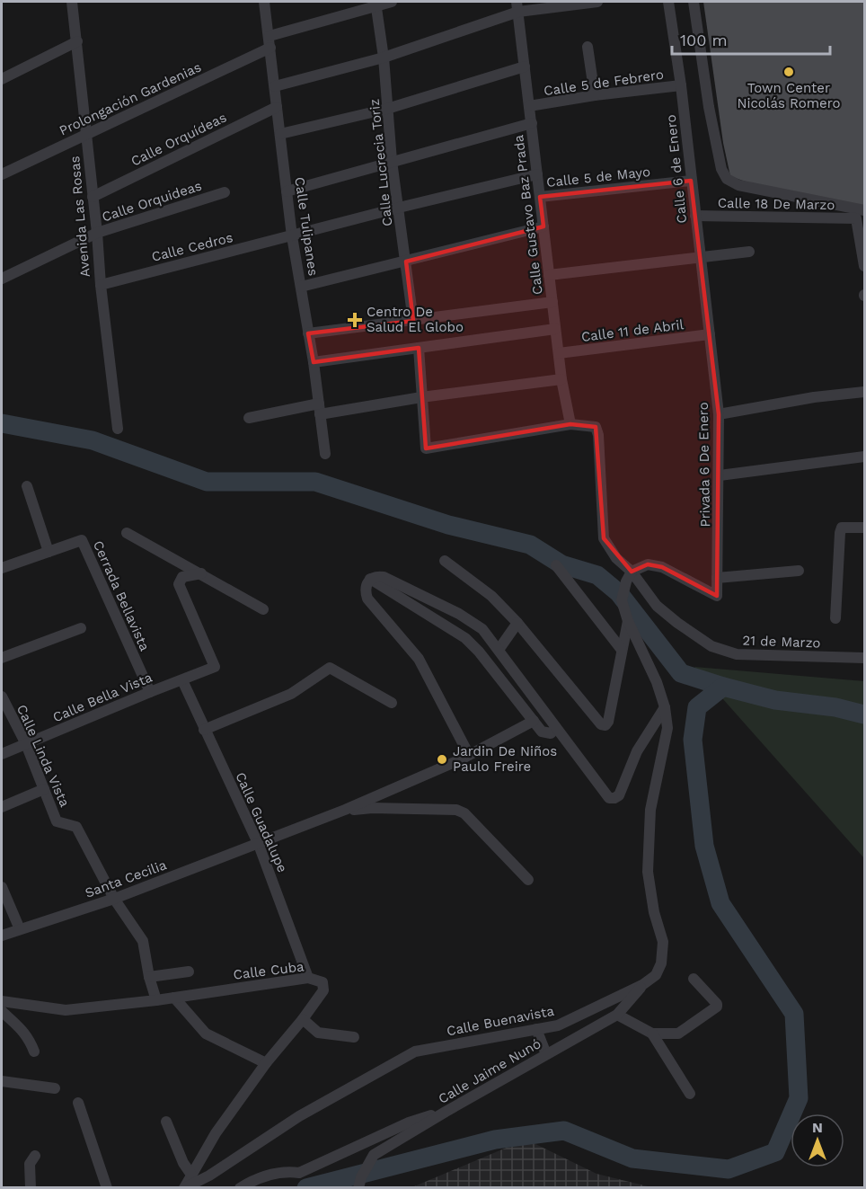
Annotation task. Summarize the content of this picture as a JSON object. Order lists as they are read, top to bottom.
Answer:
{
  "streets": {
    "street": [
      "Calle 5 de Febrero",
      "Prolongación Gardenias",
      "Calle Orquídeas",
      "Calle Lucrecia Toriz",
      "Calle 6 de Enero",
      "Calle 5 de Mayo",
      "Calle Orquideas",
      "Calle 18 De Marzo",
      "Calle Gustavo Baz Prada",
      "Avenida Las Rosas",
      "Calle Tulipanes",
      "Calle Cedros",
      "Calle 11 de Abril",
      "Privada 6 De Enero",
      "Cerrada Bellavista",
      "21 de Marzo",
      "Calle Bella Vista",
      "Calle Linda Vista",
      "Calle Guadalupe",
      "Santa Cecilia",
      "Calle Cuba",
      "Calle Buenavista",
      "Calle Jaime Nunó"
    ]
  },
  "crossings": [
    ["Calle 5 de Febrero", "Calle 6 de Enero"],
    ["Calle 5 de Febrero", "Calle Gustavo Baz Prada"],
    ["Prolongación Gardenias", "Avenida Las Rosas"],
    ["Prolongación Gardenias", "Calle Tulipanes"],
    ["Calle Orquídeas", "Avenida Las Rosas"],
    ["Calle Orquídeas", "Calle Tulipanes"],
    ["Calle Lucrecia Toriz", "Calle Cedros"],
    ["Calle 6 de Enero", "Calle 5 de Mayo"],
    ["Calle 6 de Enero", "Calle 18 De Marzo"],
    ["Calle 6 de Enero", "Calle 11 de Abril"],
    ["Calle 6 de Enero", "Privada 6 De Enero"],
    ["Calle 5 de Mayo", "Calle Gustavo Baz Prada"],
    ["Calle Orquideas", "Avenida Las Rosas"],
    ["Calle Gustavo Baz Prada", "Calle Cedros"],
    ["Calle Gustavo Baz Prada", "Calle 11 de Abril"],
    ["Avenida Las Rosas", "Calle Cedros"],
    ["Calle Tulipanes", "Calle Cedros"],
    ["Calle 11 de Abril", "Privada 6 De Enero"],
    ["Privada 6 De Enero", "21 de Marzo"],
    ["Privada 6 De Enero", "Calle Buenavista"],
    ["Cerrada Bellavista", "Calle Bella Vista"],
    ["21 de Marzo", "Calle Buenavista"],
    ["Calle Bella Vista", "Calle Linda Vista"],
    ["Calle Bella Vista", "Calle Guadalupe"],
    ["Calle Linda Vista", "Santa Cecilia"],
    ["Calle Guadalupe", "Santa Cecilia"],
    ["Calle Guadalupe", "Calle Cuba"],
    ["Calle Cuba", "Calle Buenavista"],
    ["Calle Buenavista", "Calle Jaime Nunó"]
  ],
  "places": {
    "other": ["Town Center Nicolás Romero", "Jardin De Niños Paulo Freire"],
    "health": ["Centro De Salud El Globo"]
  },
  "scale_bar": "100 m",
  "north": "top"
}
